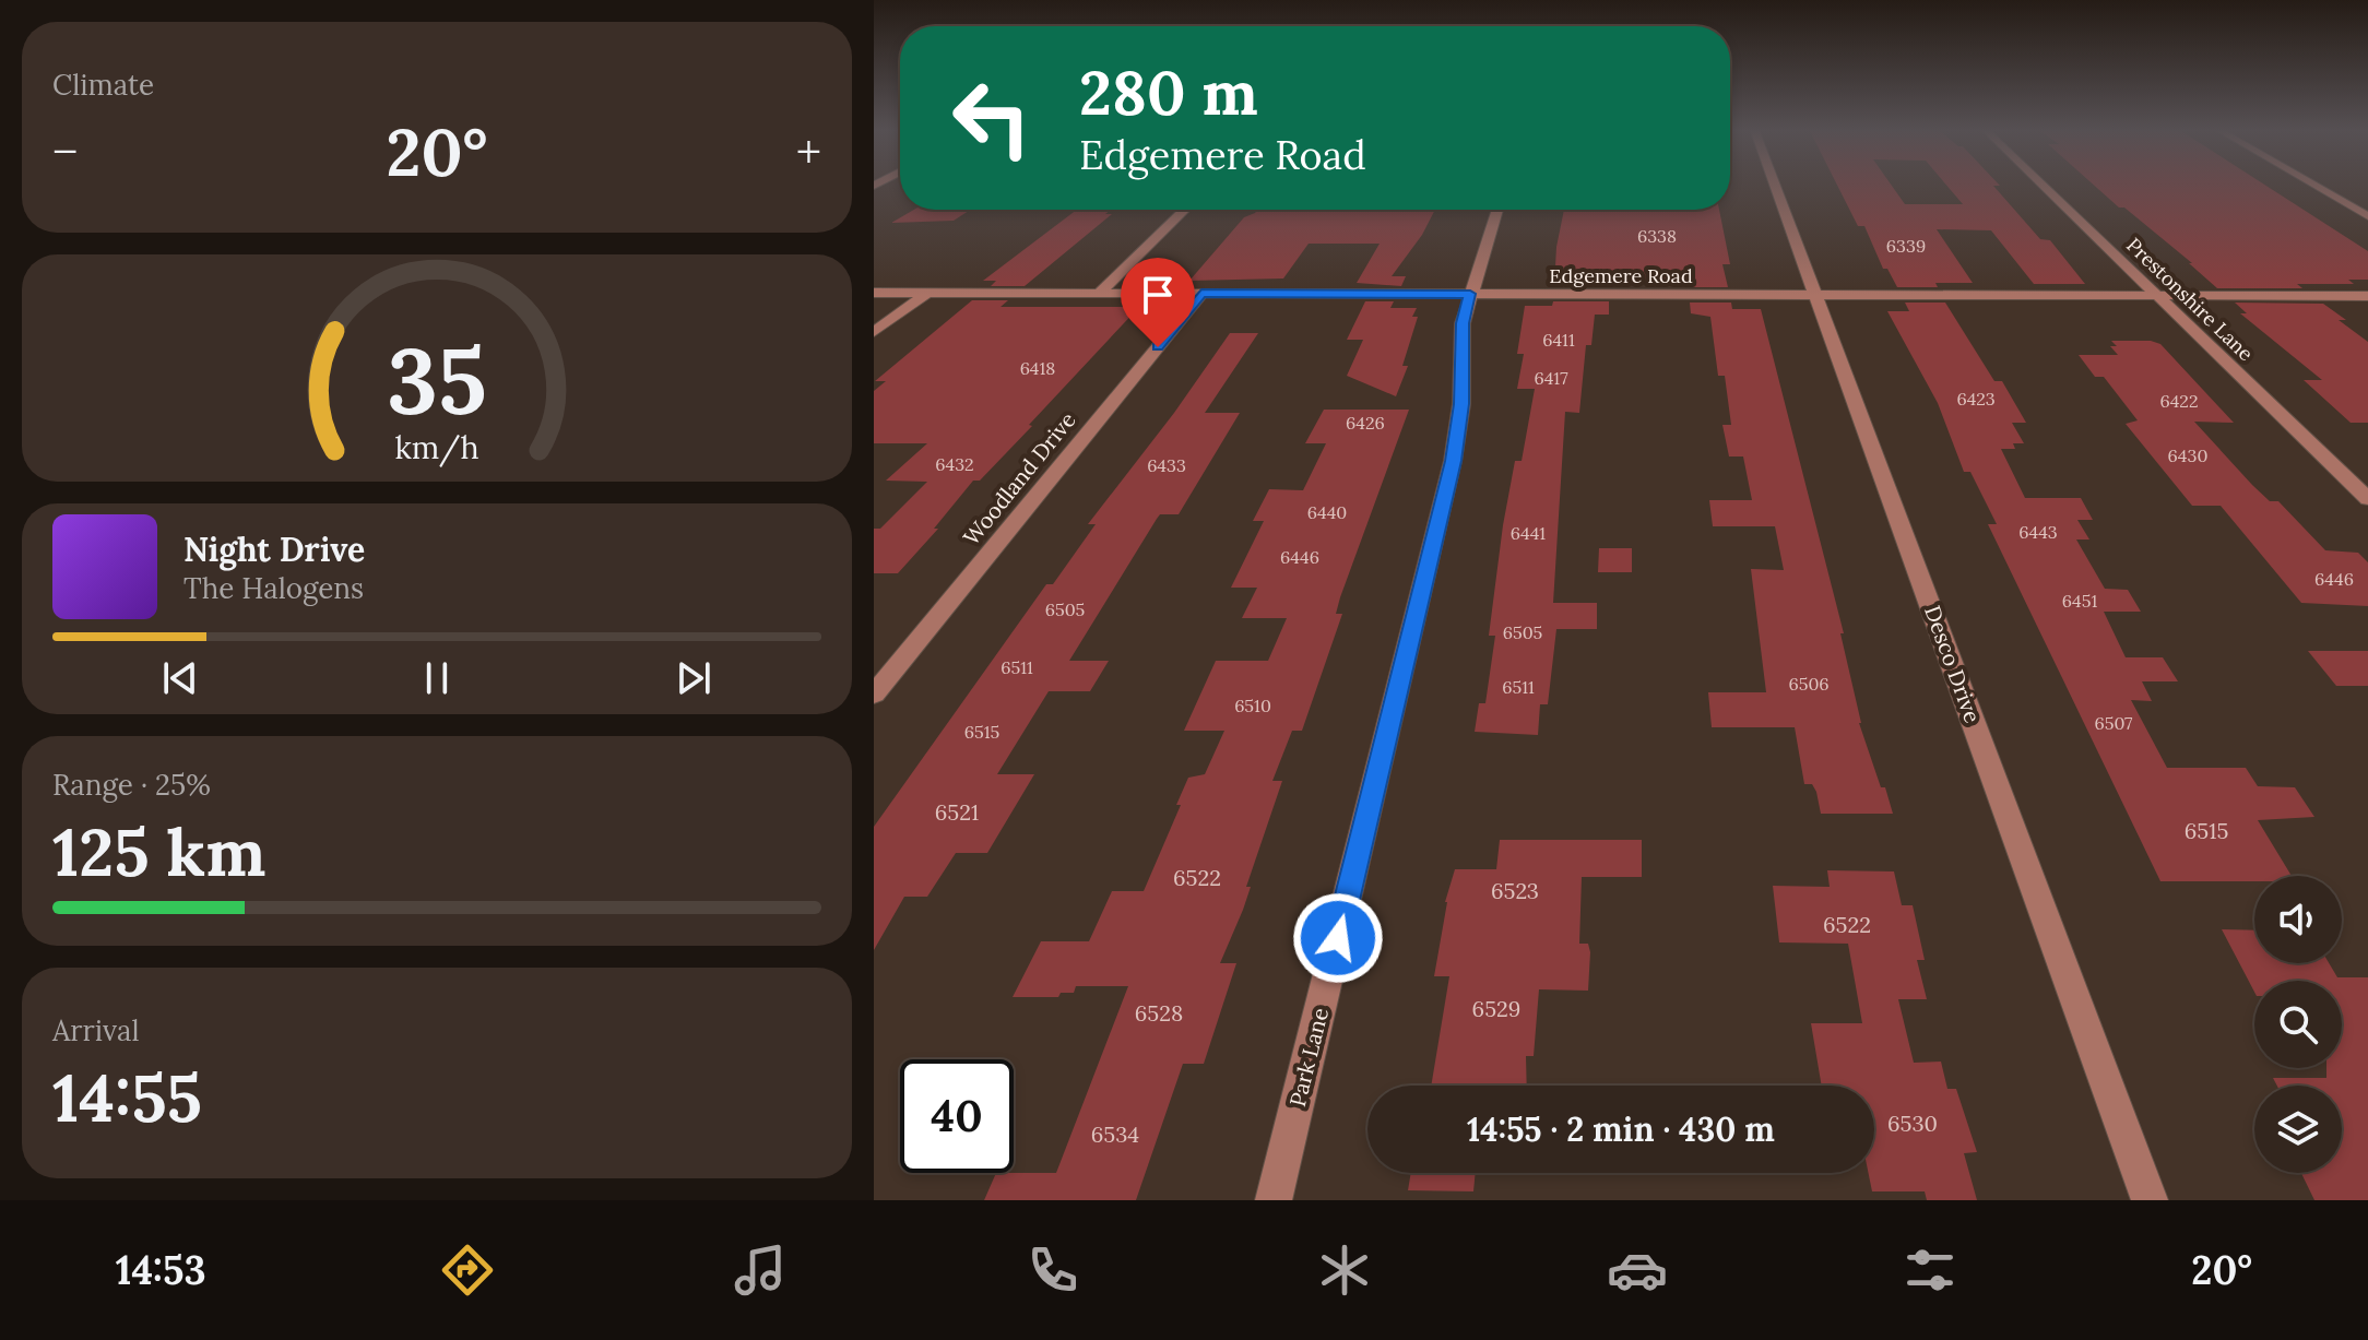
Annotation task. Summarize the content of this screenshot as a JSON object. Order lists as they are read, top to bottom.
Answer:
{
  "streets": {
    "street": [
      "Edgemere Road",
      "Prestonshire Lane",
      "Woodland Drive",
      "Desco Drive",
      "Park Lane"
    ]
  },
  "crossings": [
    ["Edgemere Road", "Prestonshire Lane"],
    ["Edgemere Road", "Woodland Drive"],
    ["Edgemere Road", "Desco Drive"],
    ["Edgemere Road", "Park Lane"]
  ],
  "house_numbers": [
    "6338",
    "6339",
    "6411",
    "6418",
    "6417",
    "6423",
    "6422",
    "6426",
    "6430",
    "6432",
    "6433",
    "6440",
    "6443",
    "6441",
    "6446",
    "6446",
    "6451",
    "6505",
    "6505",
    "6511",
    "6506",
    "6511",
    "6510",
    "6507",
    "6515",
    "6521",
    "6515",
    "6522",
    "6523",
    "6522",
    "6529",
    "6528",
    "6530",
    "6534"
  ],
  "page": {
    "tile": [
      "Climate",
      ["Range · 25%", "125 km"],
      ["Arrival", "14:55"]
    ],
    "turn": ["280 m", "Edgemere Road"],
    "heat": ["−", "20°", "+"],
    "song": ["Night Drive", "The Halogens"],
    "limit": "40",
    "trip": "14:55 · 2 min · 430 m",
    "tabs": ["14:53", "20°"],
    "gauge": ["35", "km/h"]
  }
}
